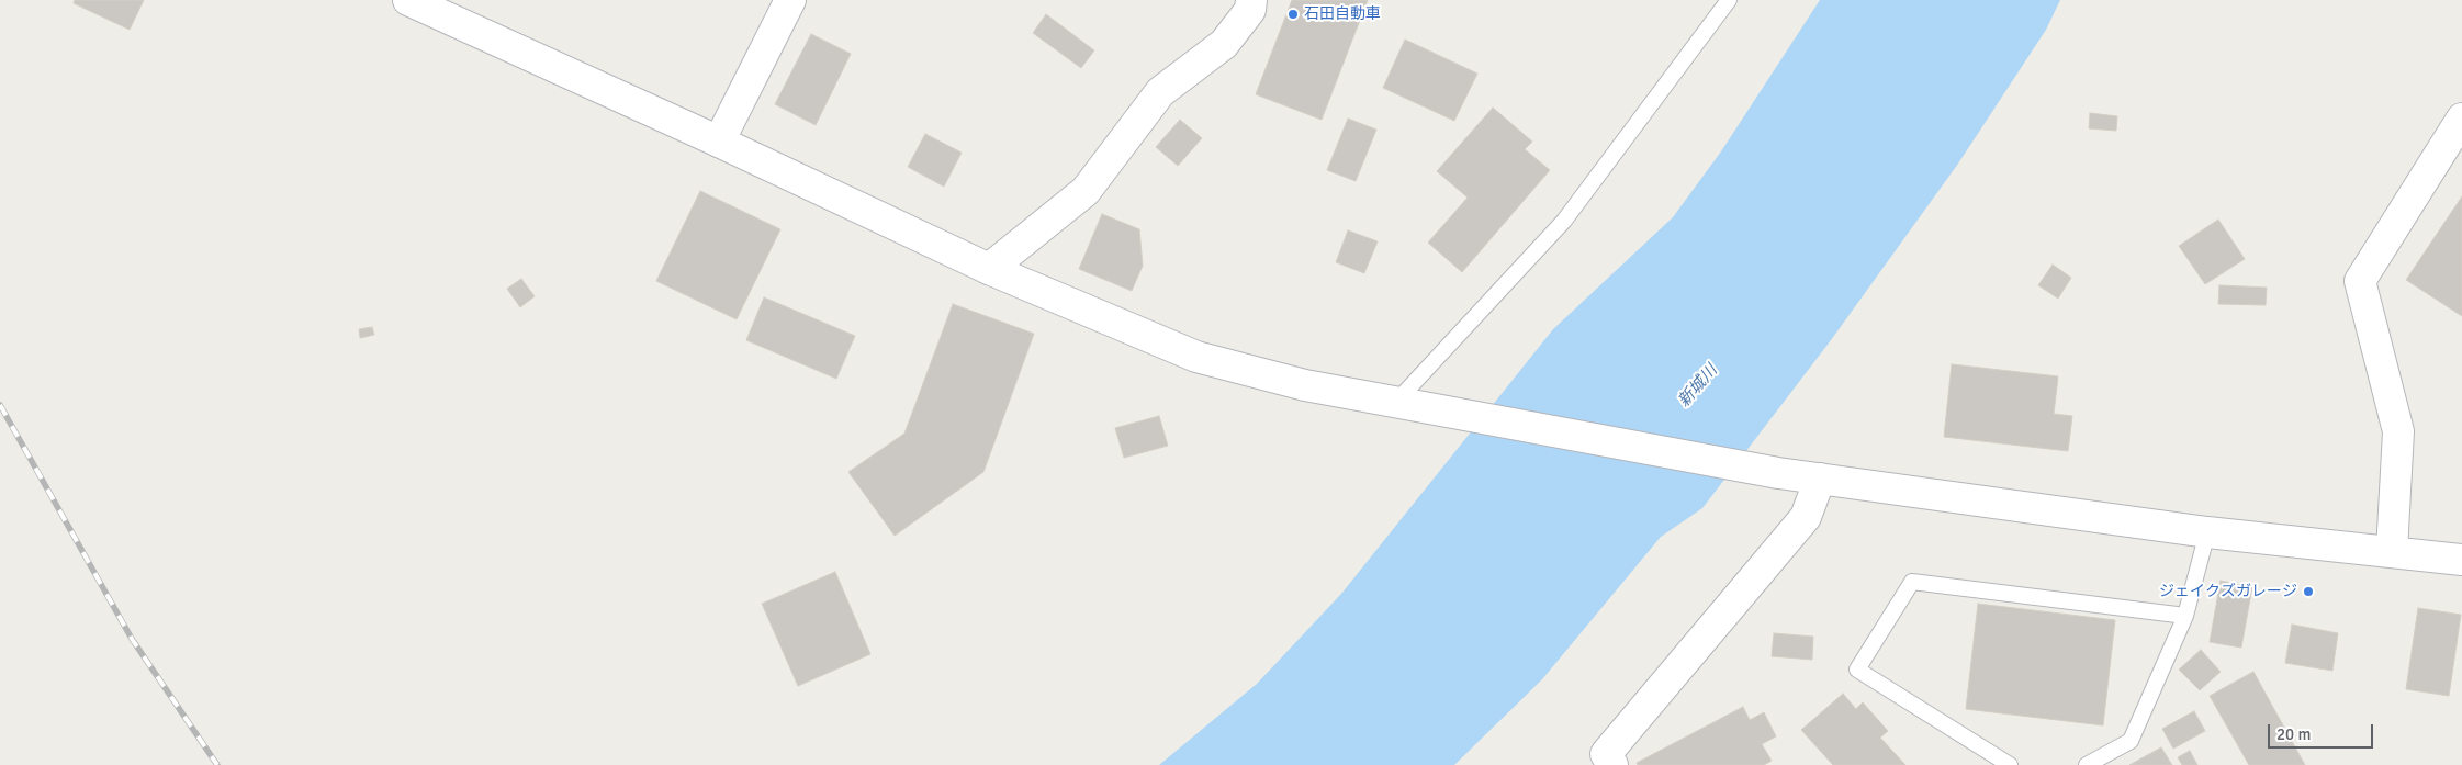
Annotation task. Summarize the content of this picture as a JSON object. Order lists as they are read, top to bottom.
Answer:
{
  "water": ["新城川"],
  "places": ["石田自動車", "ジェイクズガレージ"],
  "scale_bar": "20 m"
}
